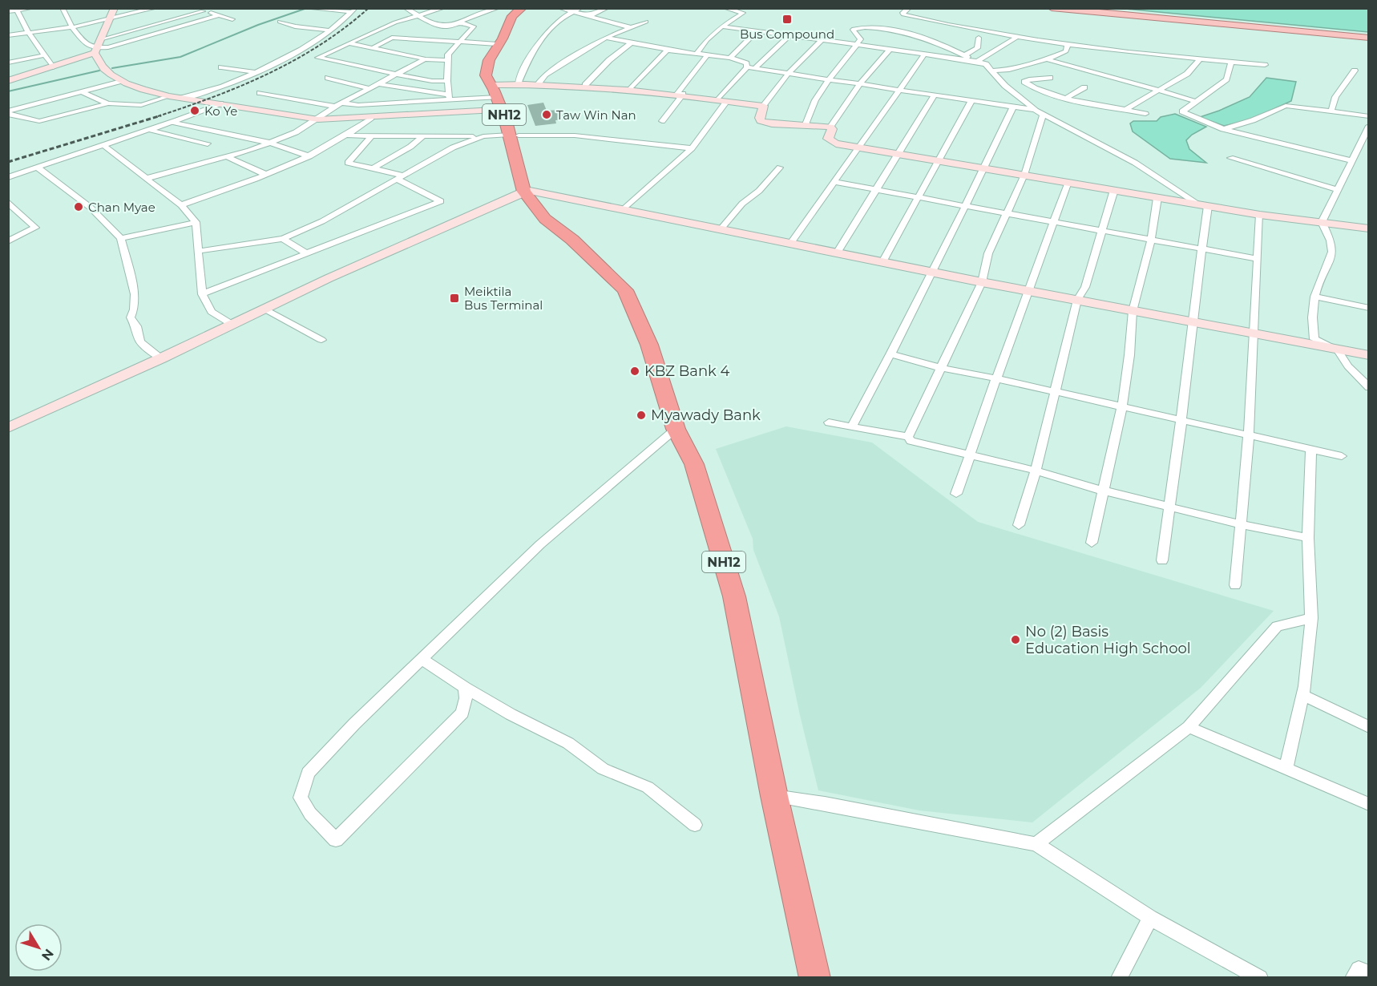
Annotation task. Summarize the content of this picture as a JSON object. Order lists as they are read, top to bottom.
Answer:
{
  "streets": {
    "highway": ["NH12"]
  },
  "places": {
    "transit": ["Bus Compound", "Meiktila Bus Terminal"],
    "other": [
      "Ko Ye",
      "Taw Win Nan",
      "Chan Myae",
      "KBZ Bank 4",
      "Myawady Bank",
      "No (2) Basis Education High School"
    ]
  },
  "north": "bottom right"
}
